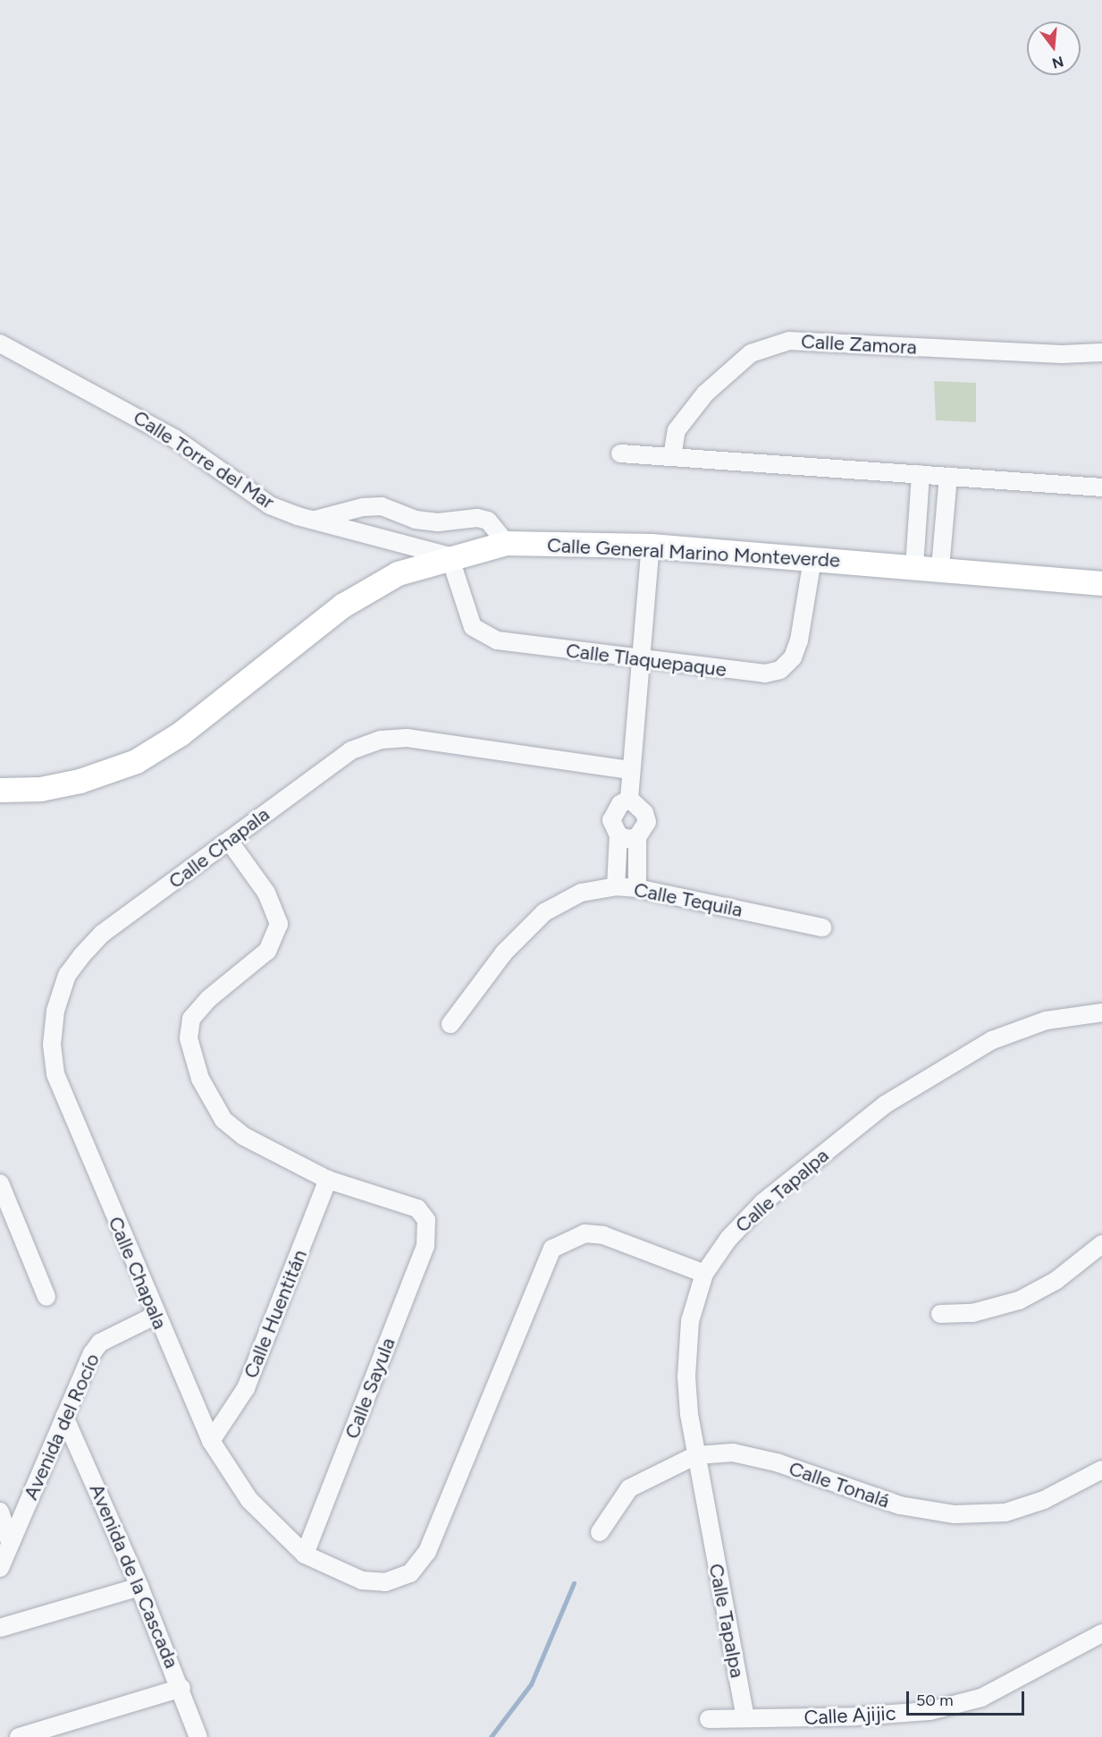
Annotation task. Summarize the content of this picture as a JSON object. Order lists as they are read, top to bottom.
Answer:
{
  "streets": {
    "street": [
      "Calle Zamora",
      "Calle Torre del Mar",
      "Calle General Marino Monteverde",
      "Calle Tlaquepaque",
      "Calle Chapala",
      "Calle Tequila",
      "Calle Tapalpa",
      "Calle Huentitán",
      "Calle Sayula",
      "Avenida del Rocío",
      "Calle Tonalá",
      "Avenida de la Cascada",
      "Calle Ajijic"
    ]
  },
  "crossings": [
    ["Calle Torre del Mar", "Calle General Marino Monteverde"],
    ["Calle Torre del Mar", "Calle Tlaquepaque"],
    ["Calle General Marino Monteverde", "Calle Tlaquepaque"],
    ["Calle Chapala", "Calle Tapalpa"],
    ["Calle Chapala", "Calle Huentitán"],
    ["Calle Chapala", "Calle Sayula"],
    ["Calle Chapala", "Avenida del Rocío"],
    ["Calle Tapalpa", "Calle Tonalá"],
    ["Calle Tapalpa", "Calle Ajijic"],
    ["Calle Huentitán", "Calle Sayula"],
    ["Avenida del Rocío", "Avenida de la Cascada"]
  ],
  "scale_bar": "50 m",
  "north": "bottom"
}
